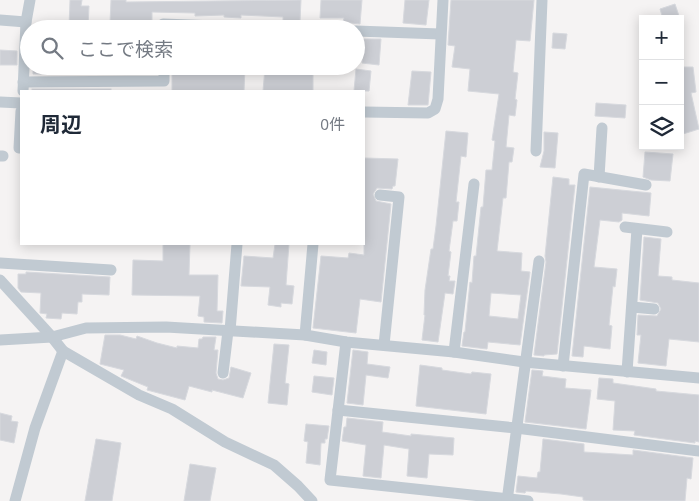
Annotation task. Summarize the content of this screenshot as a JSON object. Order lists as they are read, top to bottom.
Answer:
{
  "page": {
    "map_buttons": ["+", "−"],
    "search": "ここで検索",
    "heading": ["周辺", "0件"]
  }
}
